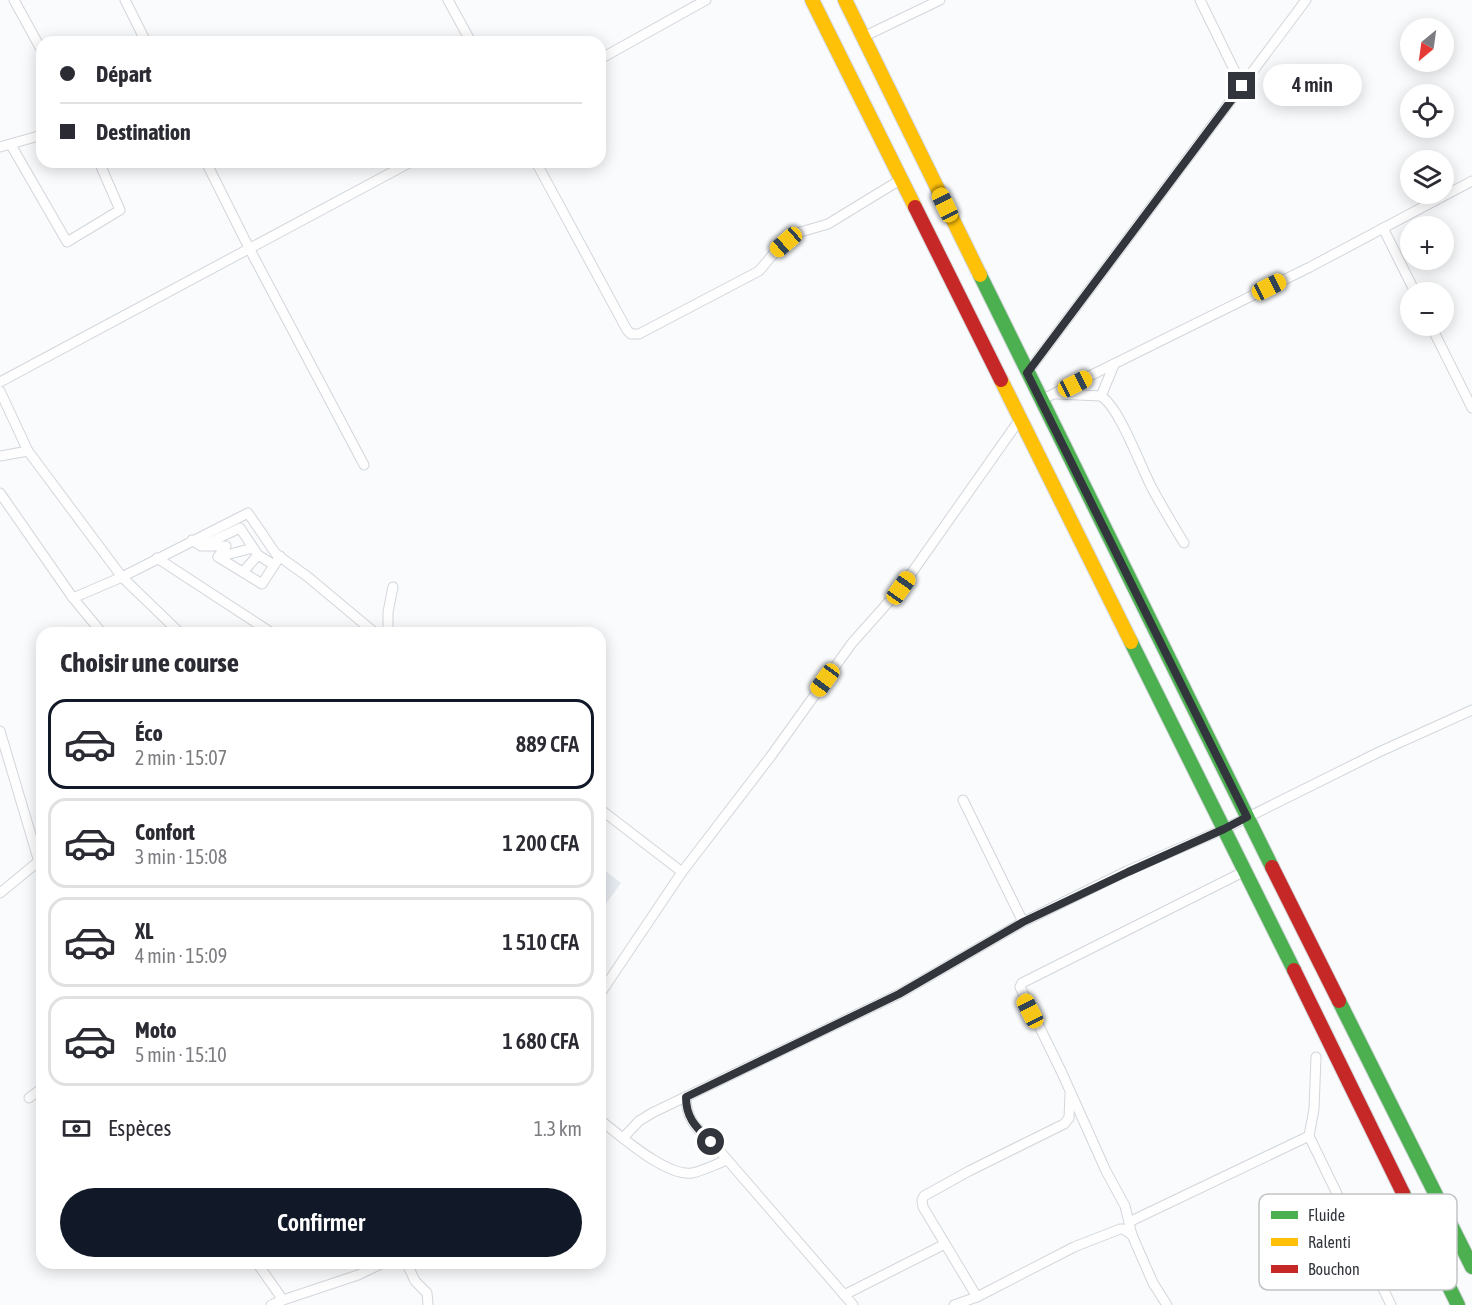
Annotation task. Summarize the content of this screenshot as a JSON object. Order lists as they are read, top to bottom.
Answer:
{
  "legend": ["Fluide", "Ralenti", "Bouchon"],
  "north": "bottom left",
  "page": {
    "map_buttons": ["+", "−"],
    "banner": ["Départ", "Destination"],
    "bubble": "4 min",
    "heading": "Choisir une course",
    "list": [
      {
        "name": "Éco",
        "note": "2 min · 15:07",
        "value": "889 CFA"
      },
      {
        "name": "Confort",
        "note": "3 min · 15:08",
        "value": "1 200 CFA"
      },
      {
        "name": "XL",
        "note": "4 min · 15:09",
        "value": "1 510 CFA"
      },
      {
        "name": "Moto",
        "note": "5 min · 15:10",
        "value": "1 680 CFA"
      }
    ],
    "pay": ["Espèces", "1.3 km"],
    "buttons": "Confirmer"
  }
}
